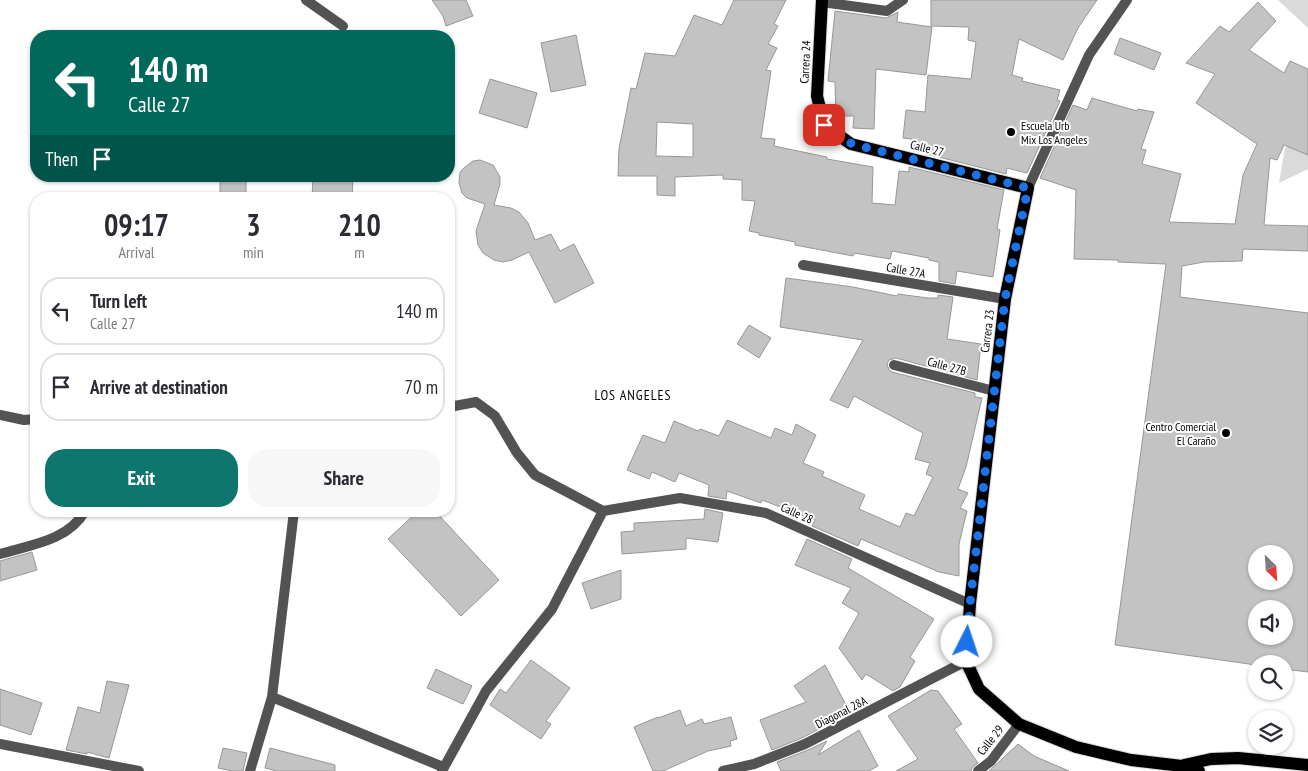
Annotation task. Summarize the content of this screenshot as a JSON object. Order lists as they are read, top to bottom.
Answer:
{
  "streets": {
    "main road": ["Carrera 24", "Calle 27", "Carrera 23"],
    "street": [
      "Calle 27A",
      "Calle 27B",
      "Calle 28",
      "Diagonal 28A",
      "Calle 29"
    ]
  },
  "crossings": [
    ["Carrera 24", "Calle 27"],
    ["Calle 27", "Carrera 23"],
    ["Calle 27A", "Carrera 23"],
    ["Carrera 23", "Calle 27B"],
    ["Carrera 23", "Calle 28"],
    ["Carrera 23", "Diagonal 28A"],
    ["Carrera 23", "Calle 29"]
  ],
  "districts": ["LOS ANGELES"],
  "places": ["Escuela Urb Mix Los Angeles", "Centro Comercial El Caraño"],
  "north": "bottom right",
  "page": {
    "turn": ["140 m", "Calle 27"],
    "then": "Then",
    "eta": [
      "09:17",
      "Arrival",
      "3",
      "min",
      "210",
      "m"
    ],
    "list": [
      {
        "name": "Turn left",
        "note": "Calle 27",
        "value": "140 m"
      },
      {
        "name": "Arrive at destination",
        "value": "70 m"
      }
    ],
    "buttons": ["Exit", "Share"]
  }
}
